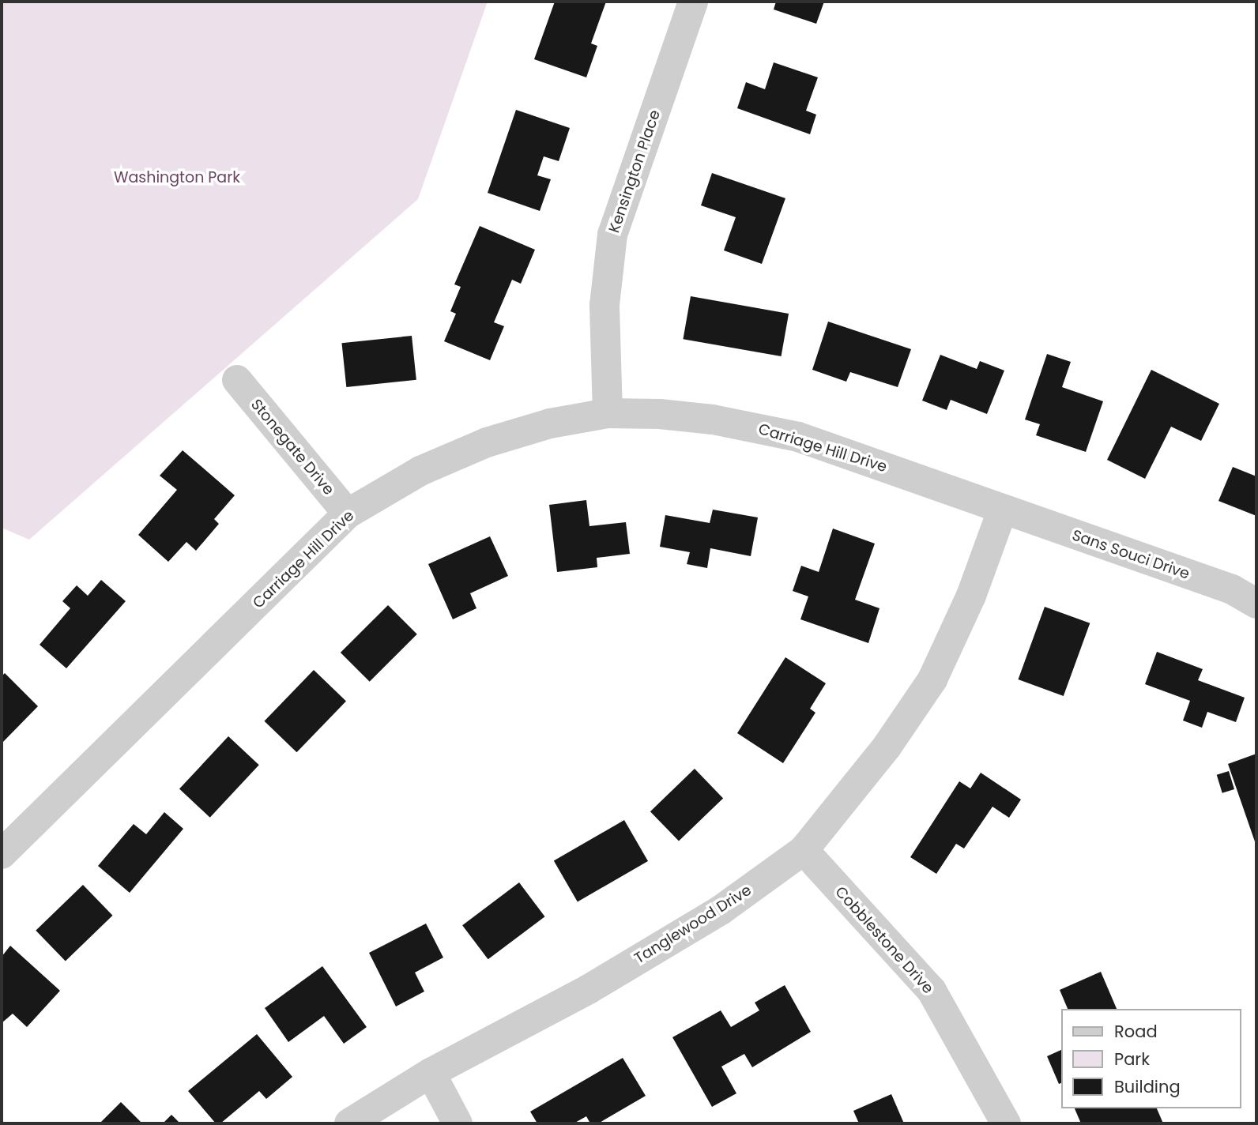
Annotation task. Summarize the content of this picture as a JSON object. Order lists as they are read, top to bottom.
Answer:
{
  "streets": {
    "street": [
      "Kensington Place",
      "Stonegate Drive",
      "Carriage Hill Drive",
      "Sans Souci Drive",
      "Tanglewood Drive",
      "Cobblestone Drive"
    ]
  },
  "crossings": [
    ["Kensington Place", "Carriage Hill Drive"],
    ["Stonegate Drive", "Carriage Hill Drive"],
    ["Carriage Hill Drive", "Sans Souci Drive"],
    ["Carriage Hill Drive", "Tanglewood Drive"],
    ["Sans Souci Drive", "Tanglewood Drive"],
    ["Tanglewood Drive", "Cobblestone Drive"]
  ],
  "parks": ["Washington Park"],
  "legend": ["Road", "Park", "Building"]
}
